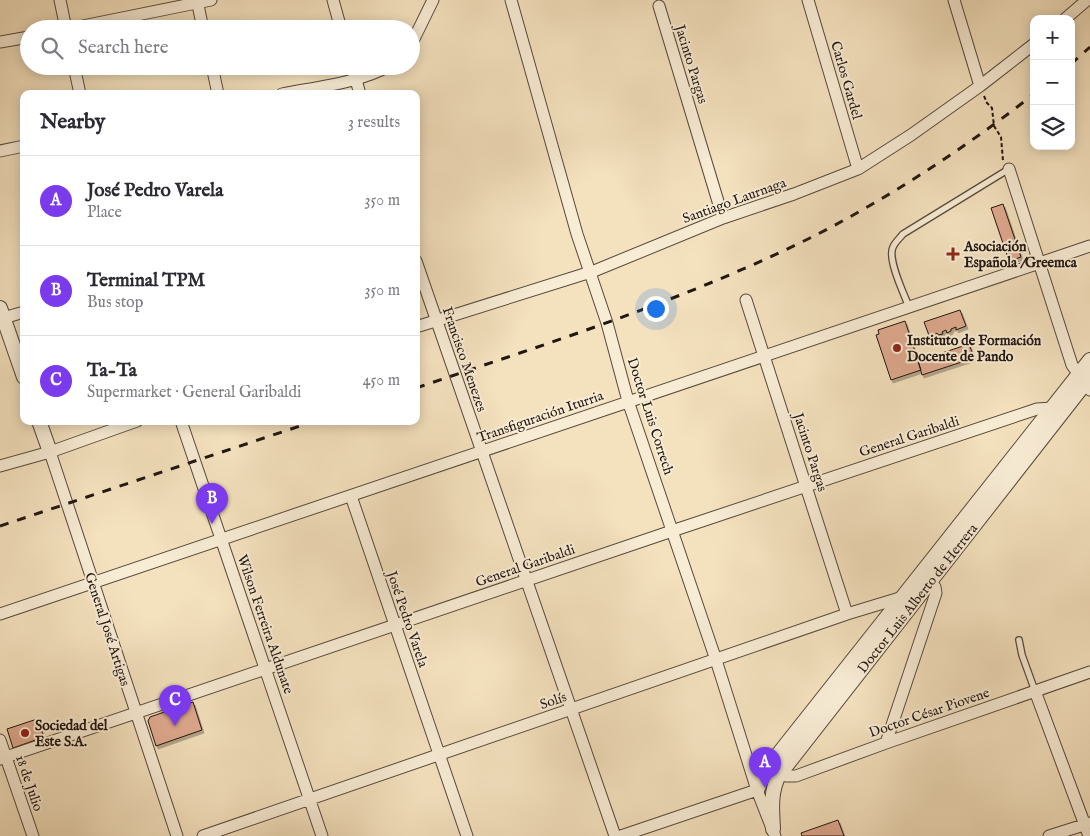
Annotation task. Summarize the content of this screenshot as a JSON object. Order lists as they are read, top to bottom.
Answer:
{
  "streets": {
    "street": [
      "Jacinto Pargas",
      "Carlos Gardel",
      "Santiago Laurnaga",
      "Francisco Menezes",
      "Transfiguración Iturria",
      "Doctor Luis Correch",
      "General Garibaldi",
      "Doctor Luis Alberto de Herrera",
      "José Pedro Varela",
      "Wilson Ferreira Aldunate",
      "General José Artigas",
      "Solís",
      "Doctor César Piovene",
      "18 de Julio"
    ]
  },
  "crossings": [
    ["Jacinto Pargas", "Santiago Laurnaga"],
    ["Jacinto Pargas", "Transfiguración Iturria"],
    ["Jacinto Pargas", "General Garibaldi"],
    ["Jacinto Pargas", "Solís"],
    ["Carlos Gardel", "Santiago Laurnaga"],
    ["Santiago Laurnaga", "Francisco Menezes"],
    ["Santiago Laurnaga", "Doctor Luis Correch"],
    ["Francisco Menezes", "Transfiguración Iturria"],
    ["Francisco Menezes", "General Garibaldi"],
    ["Francisco Menezes", "Solís"],
    ["Transfiguración Iturria", "Doctor Luis Correch"],
    ["Transfiguración Iturria", "José Pedro Varela"],
    ["Transfiguración Iturria", "Wilson Ferreira Aldunate"],
    ["Transfiguración Iturria", "General José Artigas"],
    ["Doctor Luis Correch", "General Garibaldi"],
    ["Doctor Luis Correch", "Doctor Luis Alberto de Herrera"],
    ["Doctor Luis Correch", "Solís"],
    ["General Garibaldi", "Doctor Luis Alberto de Herrera"],
    ["General Garibaldi", "José Pedro Varela"],
    ["General Garibaldi", "Wilson Ferreira Aldunate"],
    ["General Garibaldi", "General José Artigas"],
    ["General Garibaldi", "18 de Julio"],
    ["Doctor Luis Alberto de Herrera", "Solís"],
    ["Doctor Luis Alberto de Herrera", "Doctor César Piovene"],
    ["José Pedro Varela", "Solís"],
    ["Wilson Ferreira Aldunate", "Solís"]
  ],
  "places": {
    "health": ["Asociación Española /Greemca"],
    "other": ["Instituto de Formación Docente de Pando", "Sociedad del Este S.A."]
  },
  "page": {
    "map_buttons": ["+", "−"],
    "search": "Search here",
    "heading": ["Nearby", "3 results"],
    "list": [
      {
        "mark": "A",
        "name": "José Pedro Varela",
        "note": "Place",
        "value": "350 m"
      },
      {
        "mark": "B",
        "name": "Terminal TPM",
        "note": "Bus stop",
        "value": "350 m"
      },
      {
        "mark": "C",
        "name": "Ta-Ta",
        "note": "Supermarket · General Garibaldi",
        "value": "450 m"
      }
    ],
    "pins": ["B", "C", "A"]
  }
}
